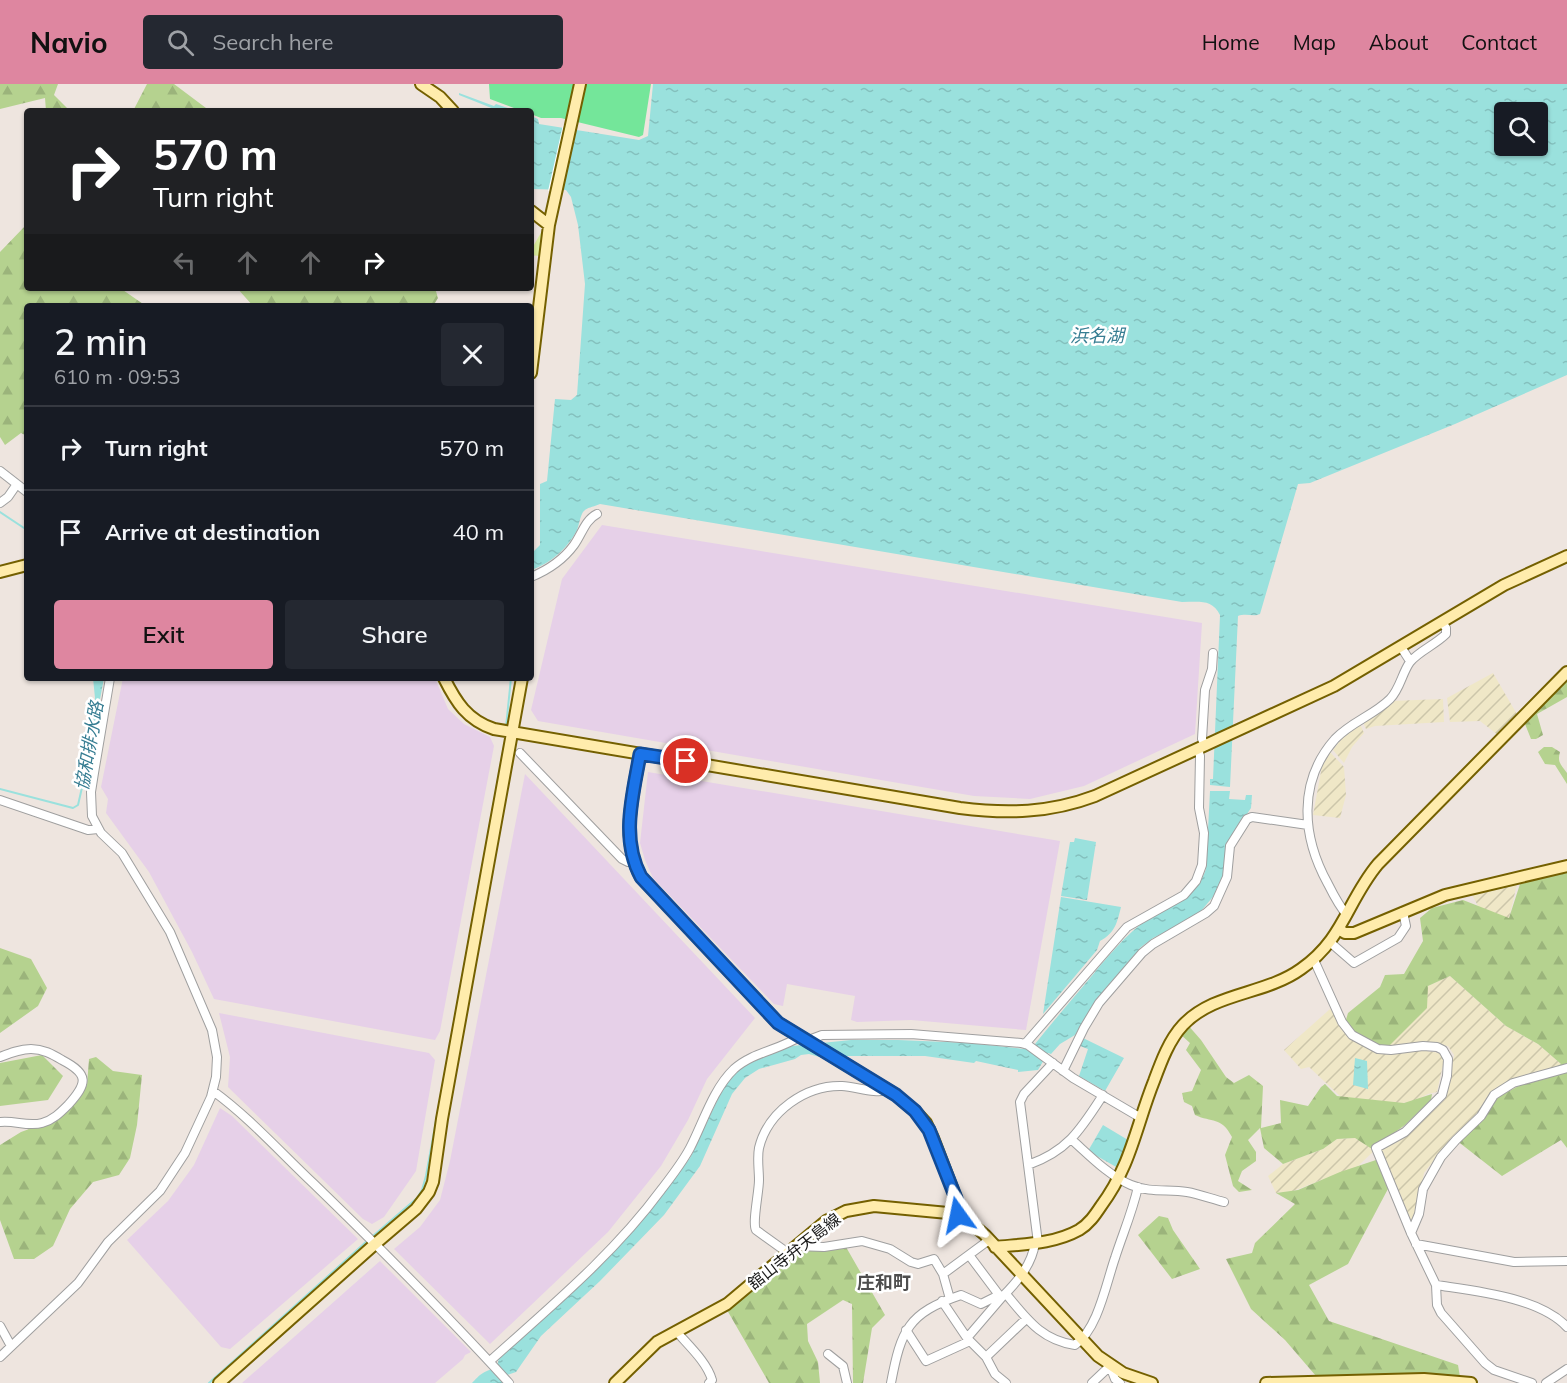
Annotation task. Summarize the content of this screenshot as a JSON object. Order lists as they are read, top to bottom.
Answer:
{
  "streets": {
    "street": ["舘山寺弁天島線"]
  },
  "districts": ["庄和町"],
  "water": ["浜名湖", "協和排水路"],
  "page": {
    "header": "Navio",
    "search": "Search here",
    "nav": [
      "Home",
      "Map",
      "About",
      "Contact"
    ],
    "turn": ["570 m", "Turn right"],
    "heading": ["2 min", "610 m · 09:53"],
    "list": [
      {
        "name": "Turn right",
        "value": "570 m"
      },
      {
        "name": "Arrive at destination",
        "value": "40 m"
      }
    ],
    "buttons": ["Exit", "Share"]
  }
}
